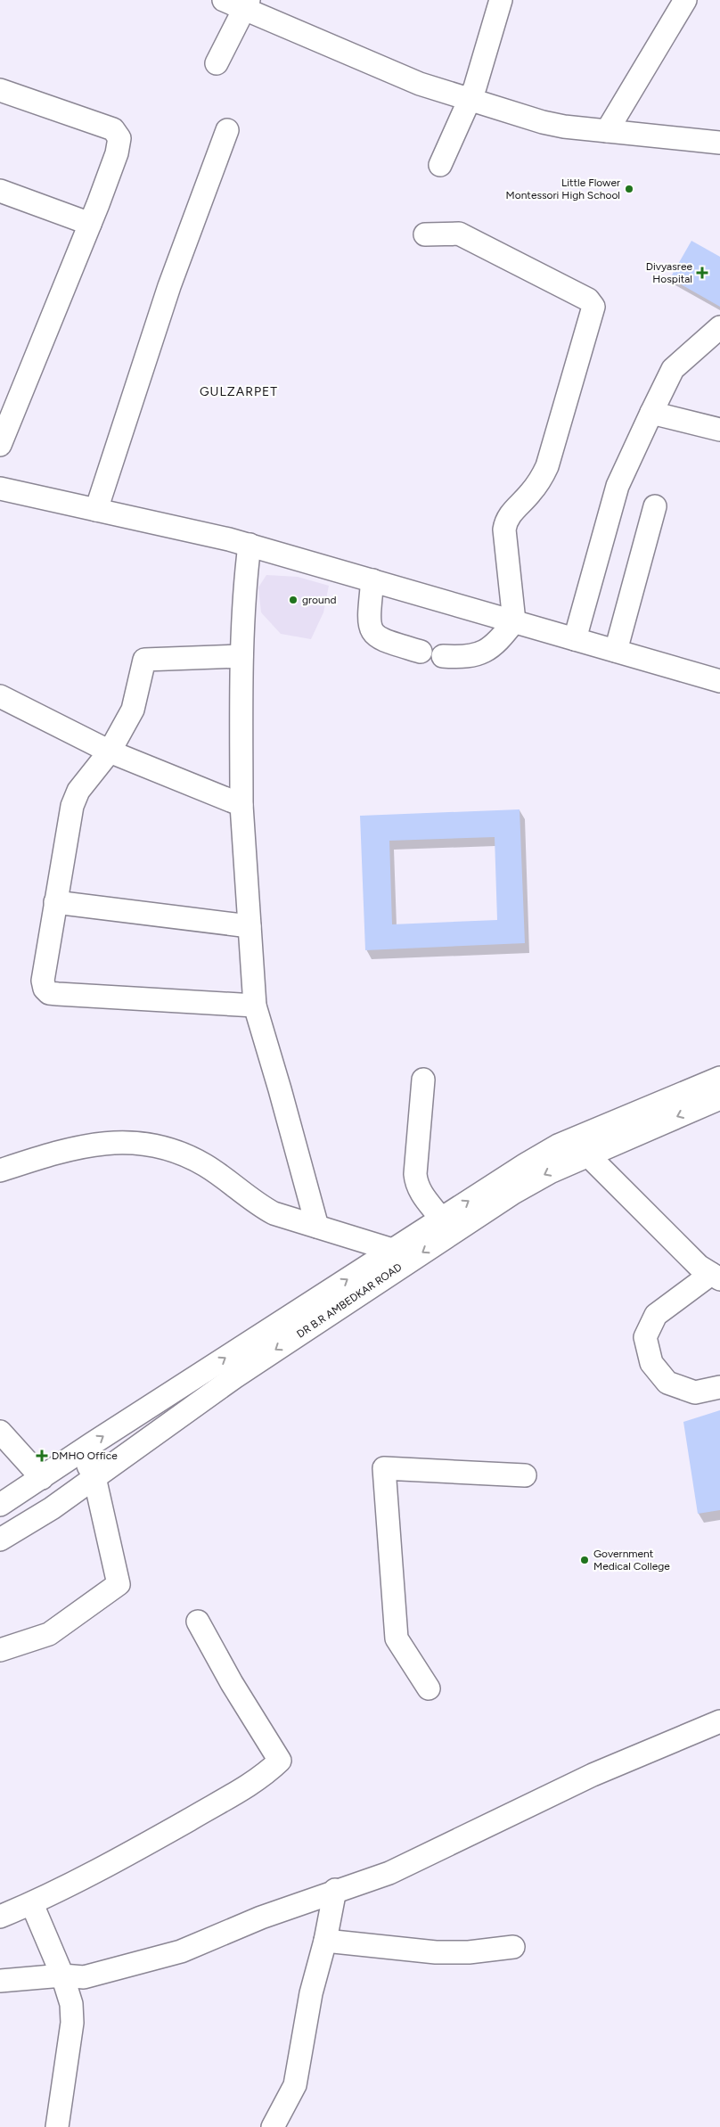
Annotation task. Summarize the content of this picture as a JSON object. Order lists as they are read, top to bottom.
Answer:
{
  "streets": {
    "street": ["DR B.R AMBEDKAR ROAD"]
  },
  "districts": ["GULZARPET"],
  "places": {
    "other": ["Little Flower Montessori High School", "ground", "Government Medical College"],
    "health": ["Divyasree Hospital", "DMHO Office"]
  }
}
